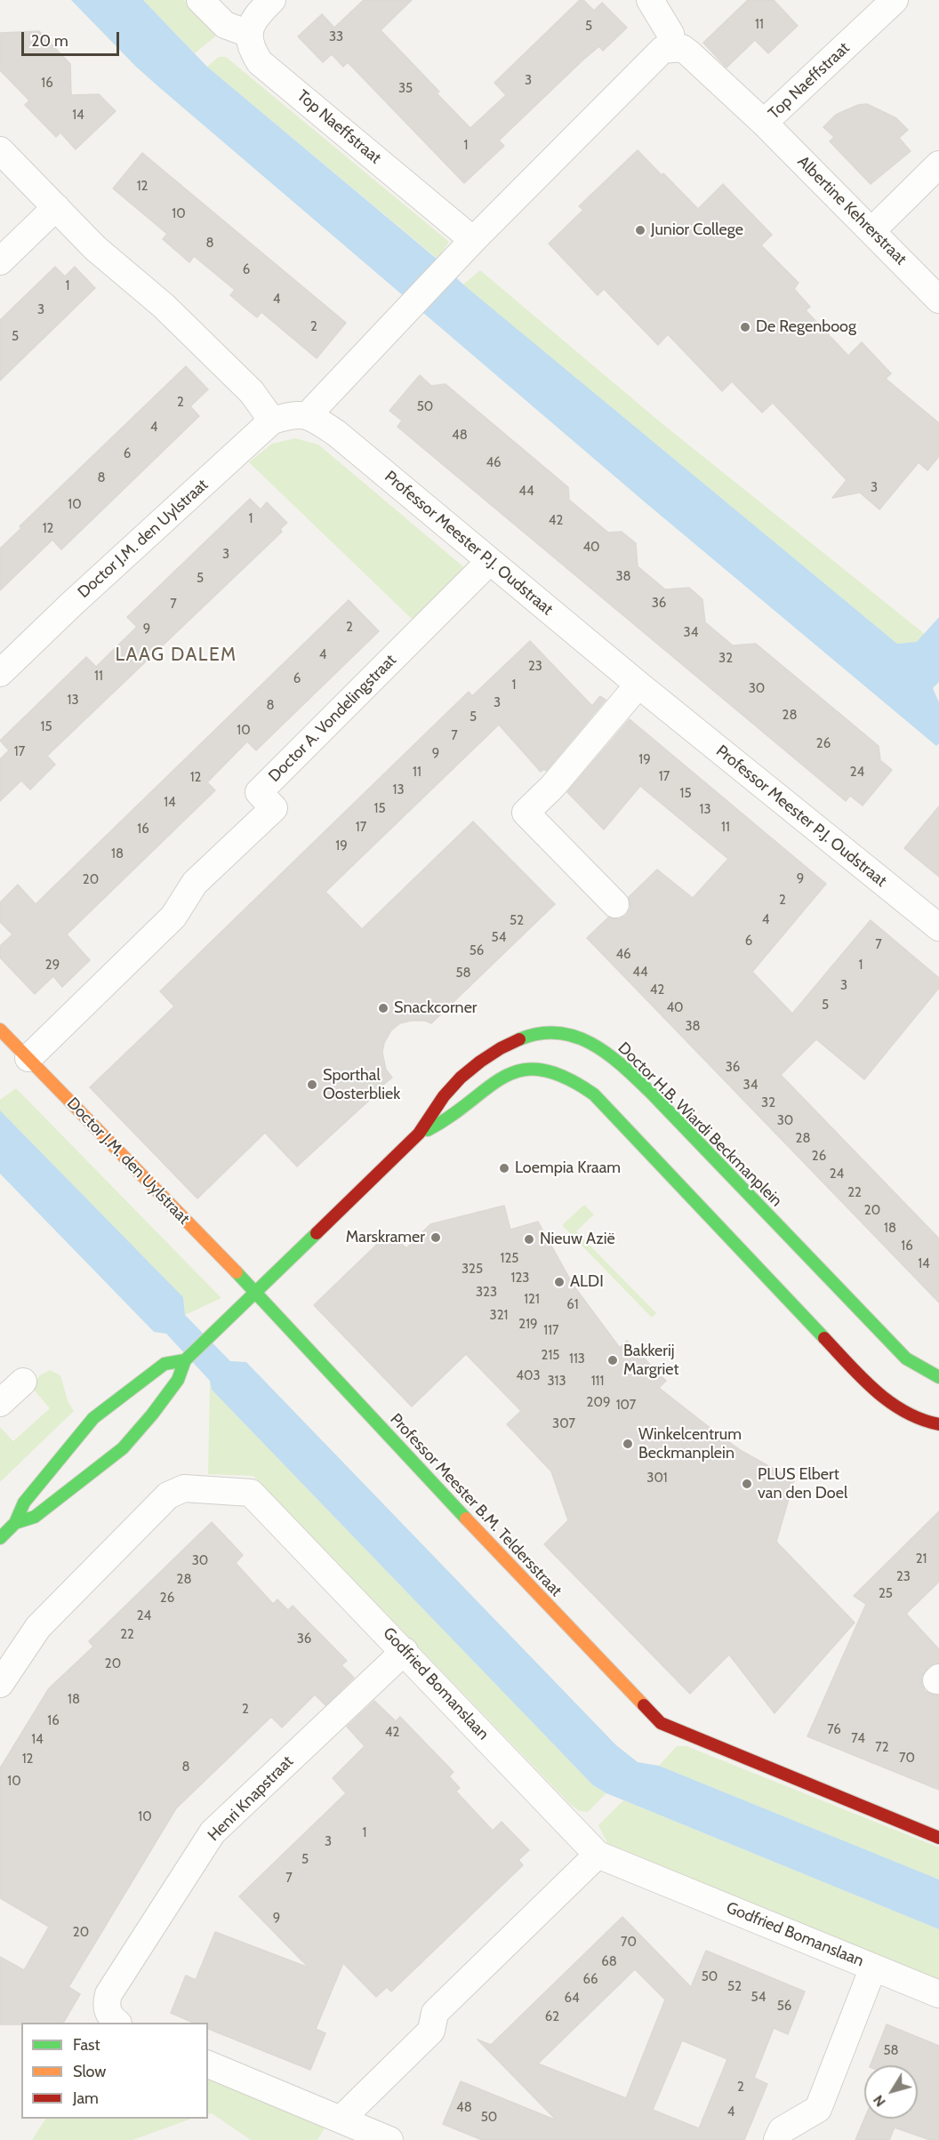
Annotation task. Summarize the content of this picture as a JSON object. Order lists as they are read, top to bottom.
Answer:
{
  "streets": {
    "street": [
      "Top Naeffstraat",
      "Albertine Kehrerstraat",
      "Doctor J.M. den Uylstraat",
      "Professor Meester P.J. Oudstraat",
      "Doctor A. Vondelingstraat",
      "Doctor H.B. Wiardi Beckmanplein",
      "Professor Meester B.M. Teldersstraat",
      "Godfried Bomanslaan",
      "Henri Knapstraat"
    ]
  },
  "crossings": [
    ["Top Naeffstraat", "Albertine Kehrerstraat"],
    ["Top Naeffstraat", "Doctor J.M. den Uylstraat"],
    ["Doctor J.M. den Uylstraat", "Professor Meester P.J. Oudstraat"],
    ["Doctor J.M. den Uylstraat", "Doctor A. Vondelingstraat"],
    ["Doctor J.M. den Uylstraat", "Doctor H.B. Wiardi Beckmanplein"],
    ["Doctor J.M. den Uylstraat", "Professor Meester B.M. Teldersstraat"],
    ["Professor Meester P.J. Oudstraat", "Doctor A. Vondelingstraat"],
    ["Doctor H.B. Wiardi Beckmanplein", "Professor Meester B.M. Teldersstraat"],
    ["Godfried Bomanslaan", "Henri Knapstraat"]
  ],
  "districts": ["LAAG DALEM"],
  "places": [
    "Junior College",
    "De Regenboog",
    "Snackcorner",
    "Sporthal Oosterbliek",
    "Loempia Kraam",
    "Marskramer",
    "Nieuw Azië",
    "ALDI",
    "Bakkerij Margriet",
    "Winkelcentrum Beckmanplein",
    "PLUS Elbert van den Doel"
  ],
  "house_numbers": [
    "11",
    "5",
    "33",
    "3",
    "16",
    "35",
    "14",
    "1",
    "12",
    "10",
    "8",
    "6",
    "1",
    "4",
    "3",
    "2",
    "5",
    "2",
    "50",
    "4",
    "48",
    "6",
    "46",
    "8",
    "3",
    "44",
    "10",
    "1",
    "42",
    "12",
    "40",
    "3",
    "38",
    "5",
    "36",
    "7",
    "2",
    "9",
    "34",
    "4",
    "32",
    "23",
    "11",
    "6",
    "1",
    "30",
    "13",
    "3",
    "8",
    "28",
    "5",
    "15",
    "10",
    "7",
    "26",
    "17",
    "9",
    "19",
    "11",
    "24",
    "17",
    "12",
    "13",
    "15",
    "14",
    "15",
    "13",
    "17",
    "11",
    "16",
    "19",
    "18",
    "9",
    "20",
    "2",
    "4",
    "52",
    "54",
    "6",
    "7",
    "56",
    "46",
    "29",
    "1",
    "44",
    "58",
    "3",
    "42",
    "5",
    "40",
    "38",
    "36",
    "34",
    "32",
    "30",
    "28",
    "26",
    "24",
    "22",
    "20",
    "18",
    "16",
    "125",
    "14",
    "325",
    "123",
    "323",
    "121",
    "61",
    "321",
    "219",
    "117",
    "215",
    "113",
    "403",
    "313",
    "111",
    "209",
    "107",
    "307",
    "301",
    "21",
    "30",
    "23",
    "28",
    "25",
    "26",
    "24",
    "22",
    "36",
    "20",
    "18",
    "2",
    "16",
    "76",
    "42",
    "74",
    "14",
    "72",
    "70",
    "12",
    "8",
    "10",
    "10",
    "1",
    "3",
    "5",
    "7",
    "9",
    "20",
    "70",
    "68",
    "50",
    "66",
    "52",
    "54",
    "64",
    "56",
    "62",
    "58",
    "2",
    "48",
    "4",
    "50"
  ],
  "legend": ["Fast", "Slow", "Jam"],
  "scale_bar": "20 m",
  "north": "bottom left"
}
